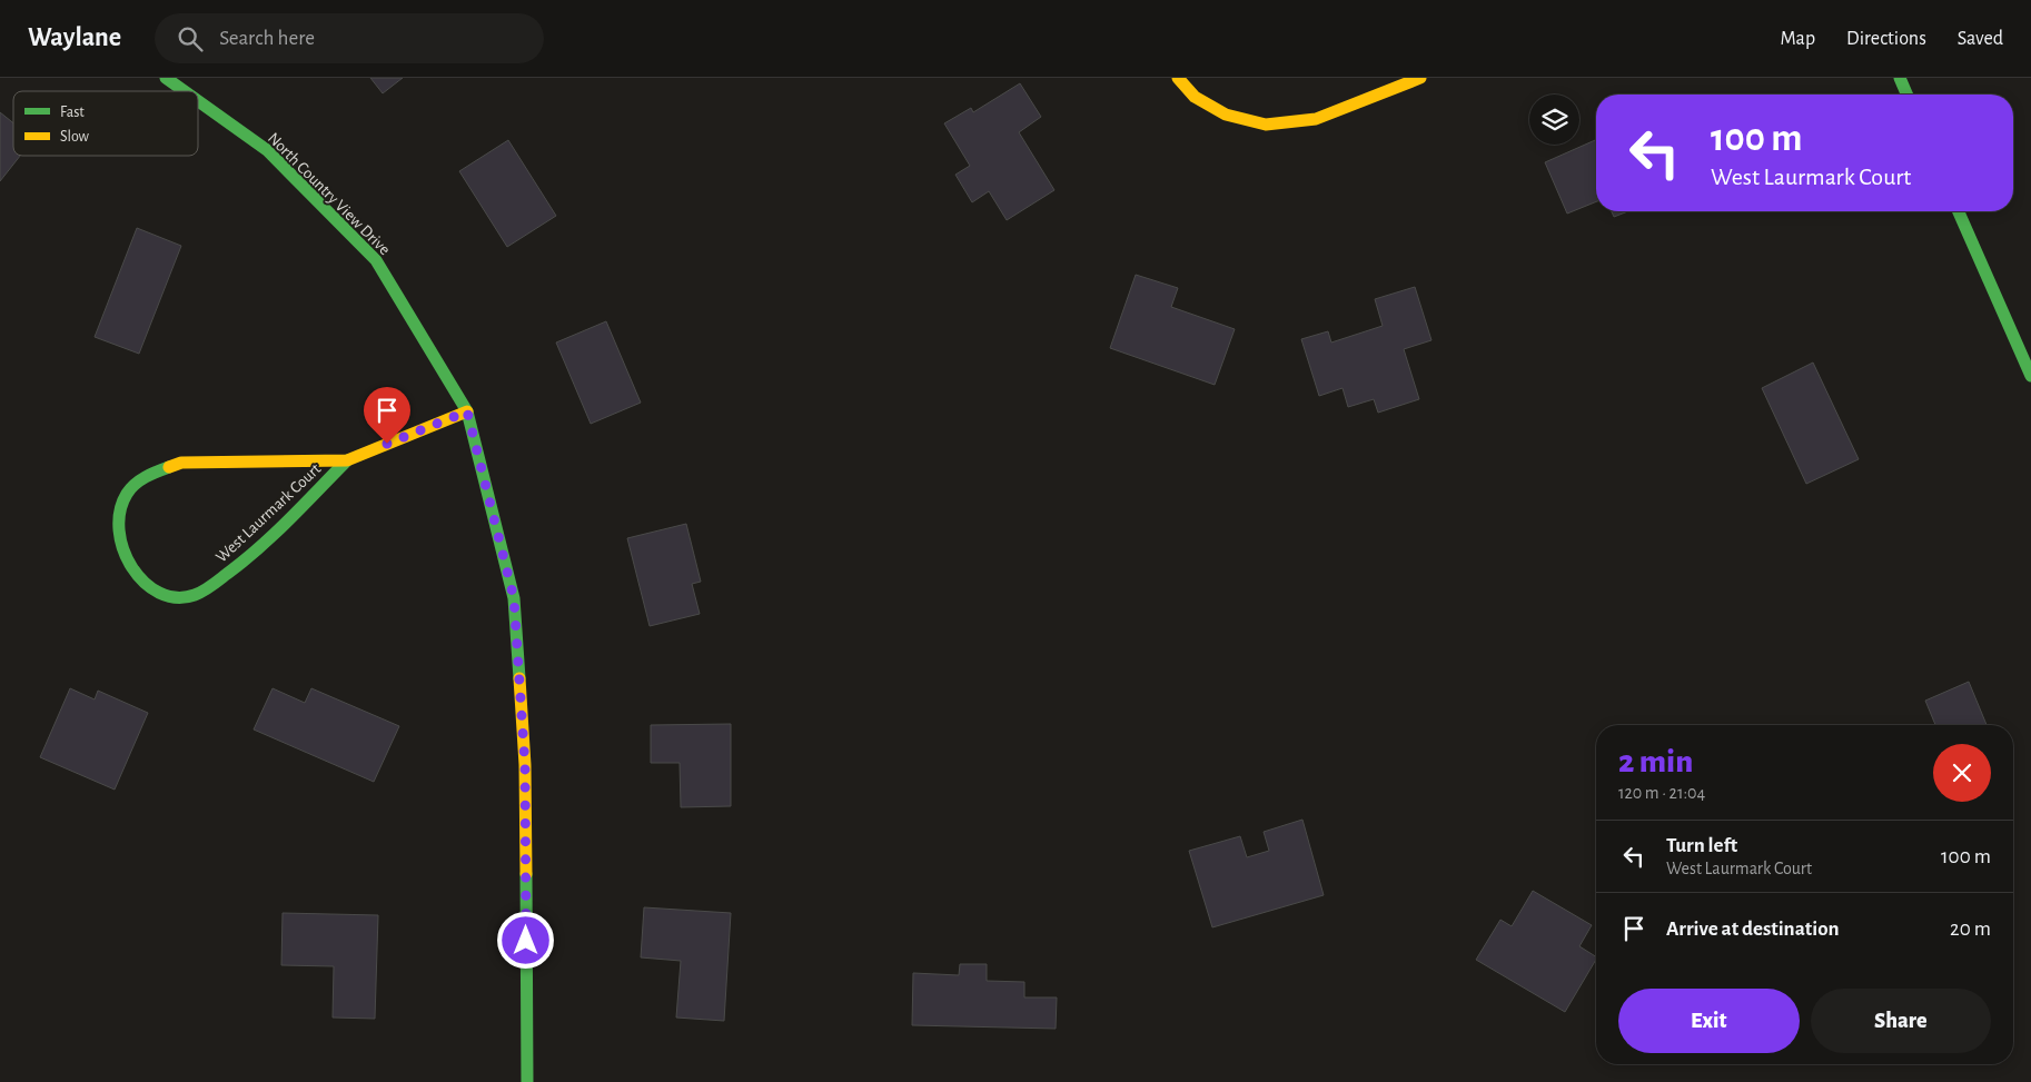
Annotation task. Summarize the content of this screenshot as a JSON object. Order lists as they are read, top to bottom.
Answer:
{
  "streets": {
    "street": ["North Country View Drive", "West Laurmark Court"]
  },
  "crossings": [
    ["North Country View Drive", "West Laurmark Court"]
  ],
  "legend": ["Fast", "Slow"],
  "page": {
    "header": "Waylane",
    "search": "Search here",
    "nav": ["Map", "Directions", "Saved"],
    "turn": ["100 m", "West Laurmark Court"],
    "heading": ["2 min", "120 m · 21:04"],
    "list": [
      {
        "name": "Turn left",
        "note": "West Laurmark Court",
        "value": "100 m"
      },
      {
        "name": "Arrive at destination",
        "value": "20 m"
      }
    ],
    "buttons": ["Exit", "Share"]
  }
}
